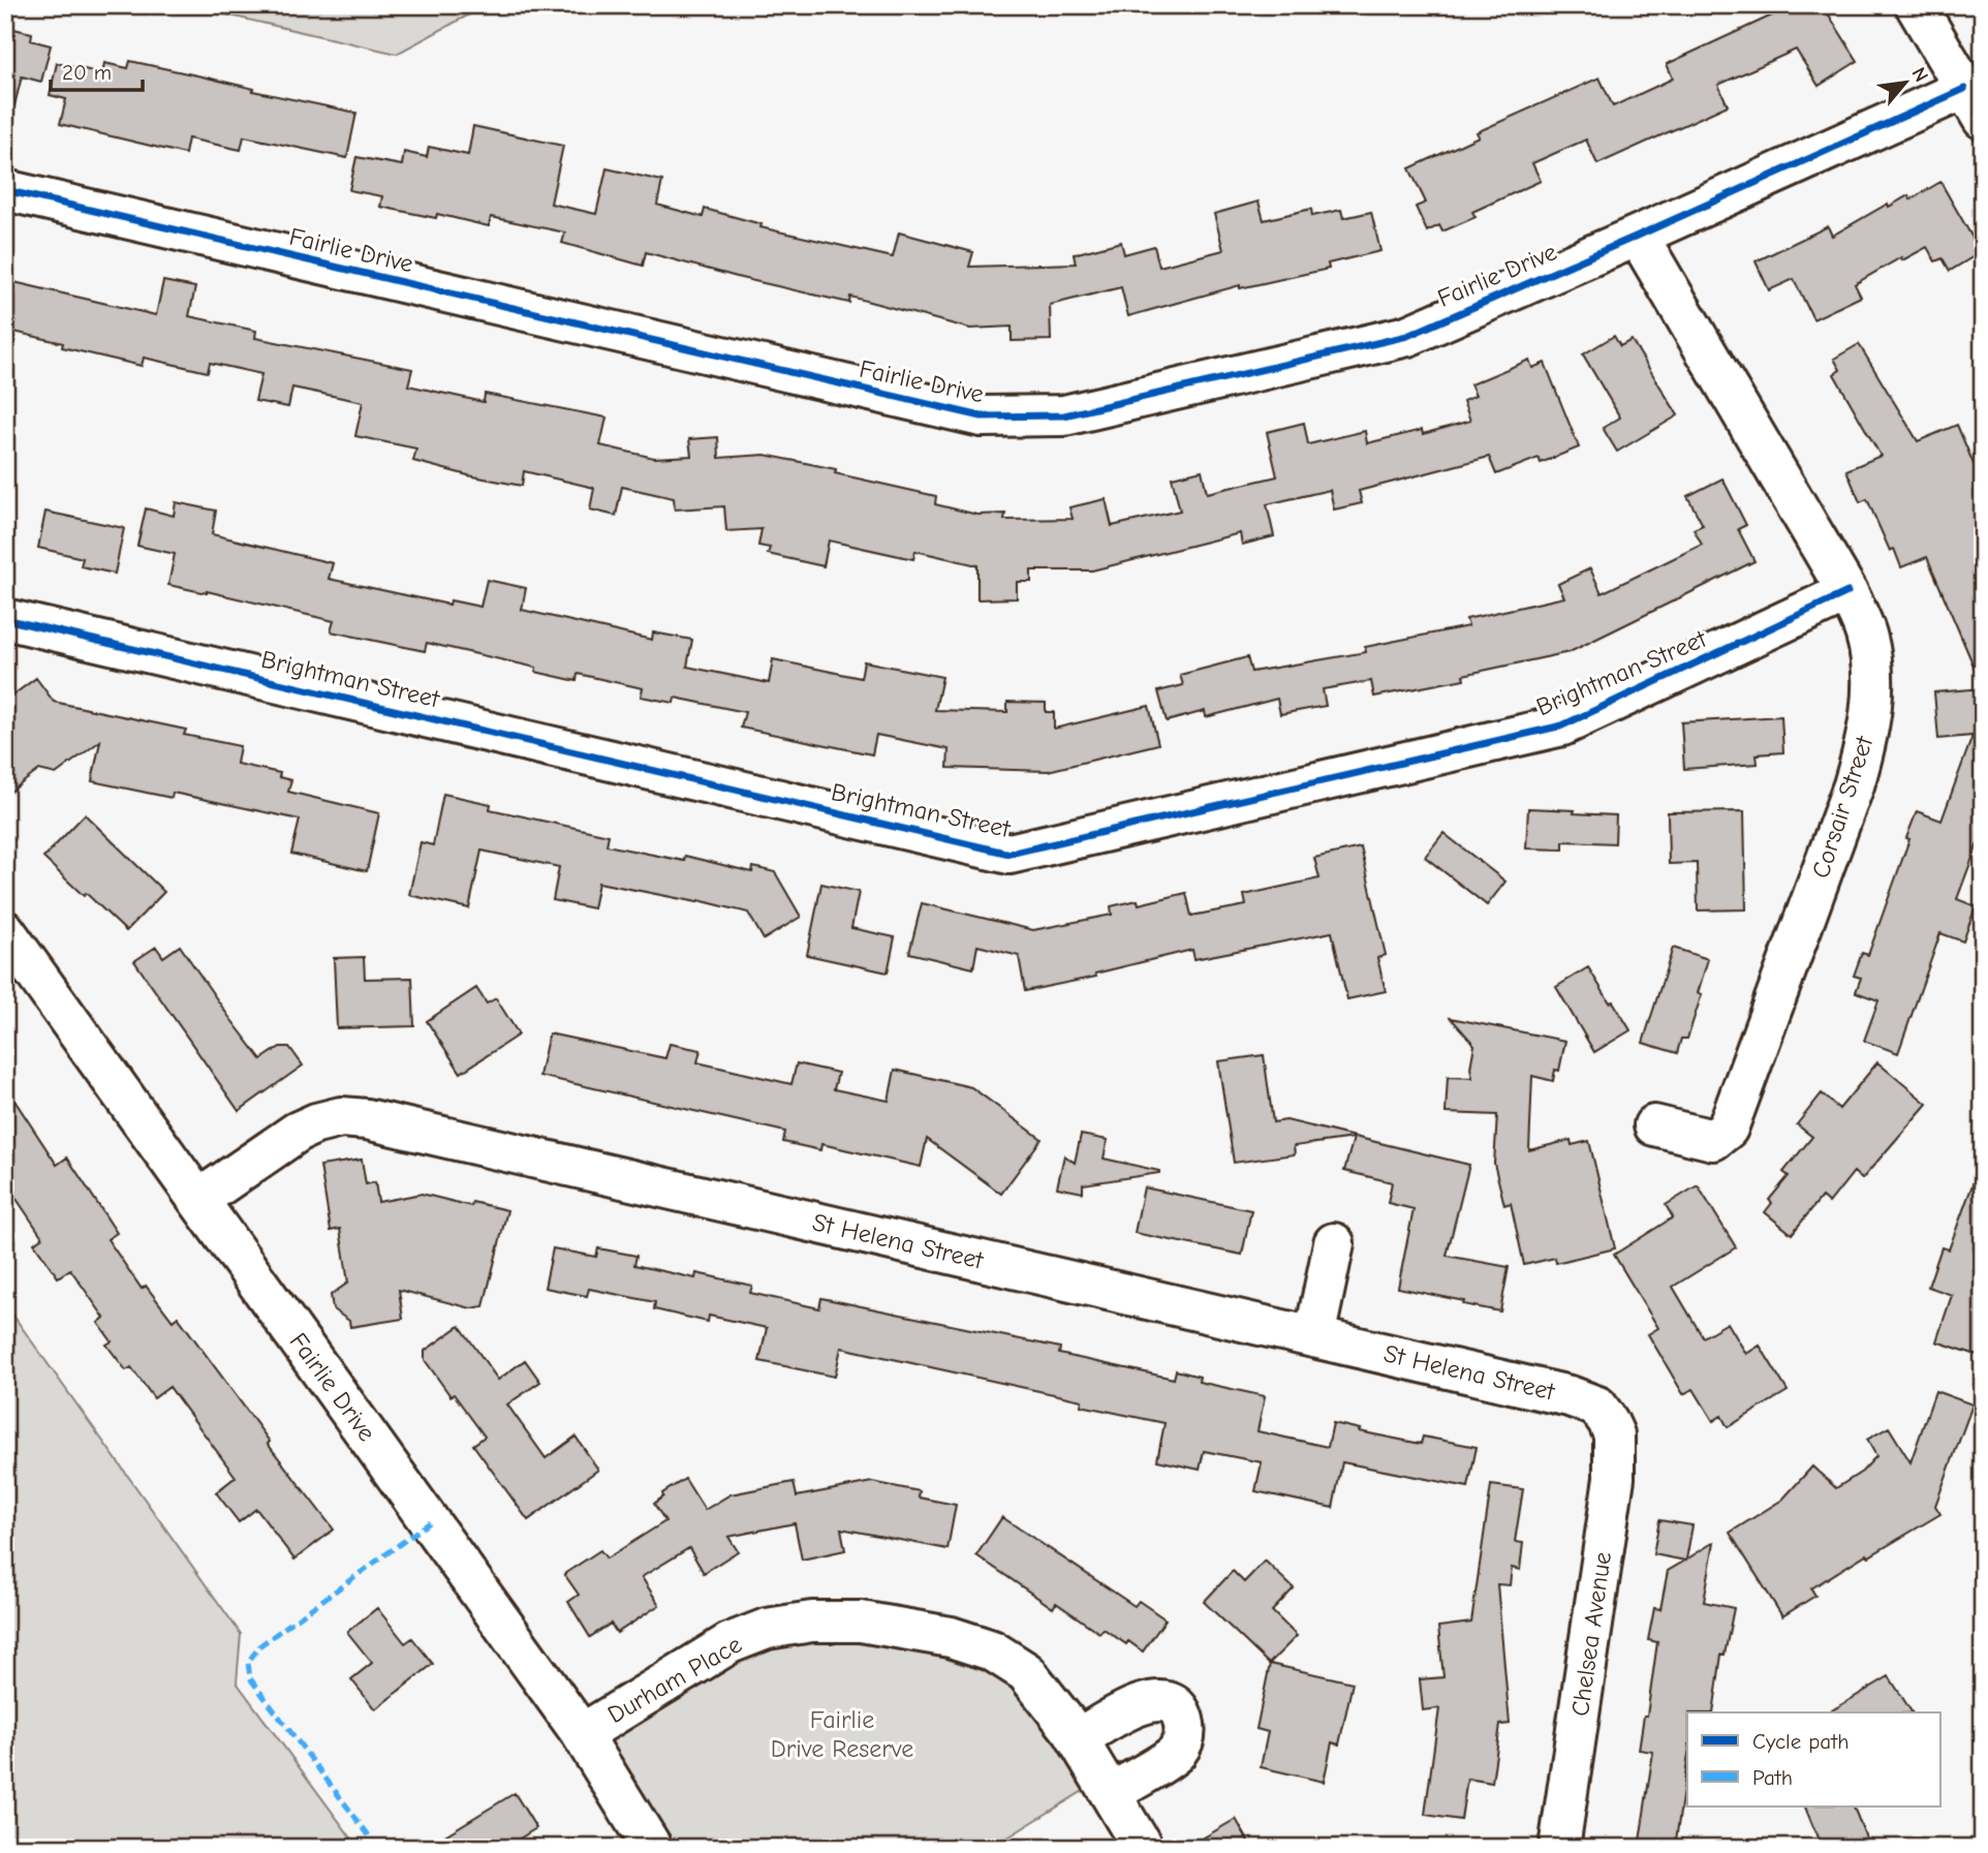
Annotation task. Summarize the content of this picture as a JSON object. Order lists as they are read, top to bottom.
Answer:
{
  "streets": {
    "street": [
      "Fairlie Drive",
      "Brightman Street",
      "Corsair Street",
      "St Helena Street",
      "Chelsea Avenue",
      "Durham Place"
    ]
  },
  "crossings": [
    ["Fairlie Drive", "Corsair Street"],
    ["Fairlie Drive", "St Helena Street"],
    ["Fairlie Drive", "Durham Place"],
    ["Brightman Street", "Corsair Street"],
    ["St Helena Street", "Chelsea Avenue"]
  ],
  "parks": ["Fairlie Drive Reserve"],
  "legend": ["Cycle path", "Path"],
  "scale_bar": "20 m",
  "north": "top right"
}
